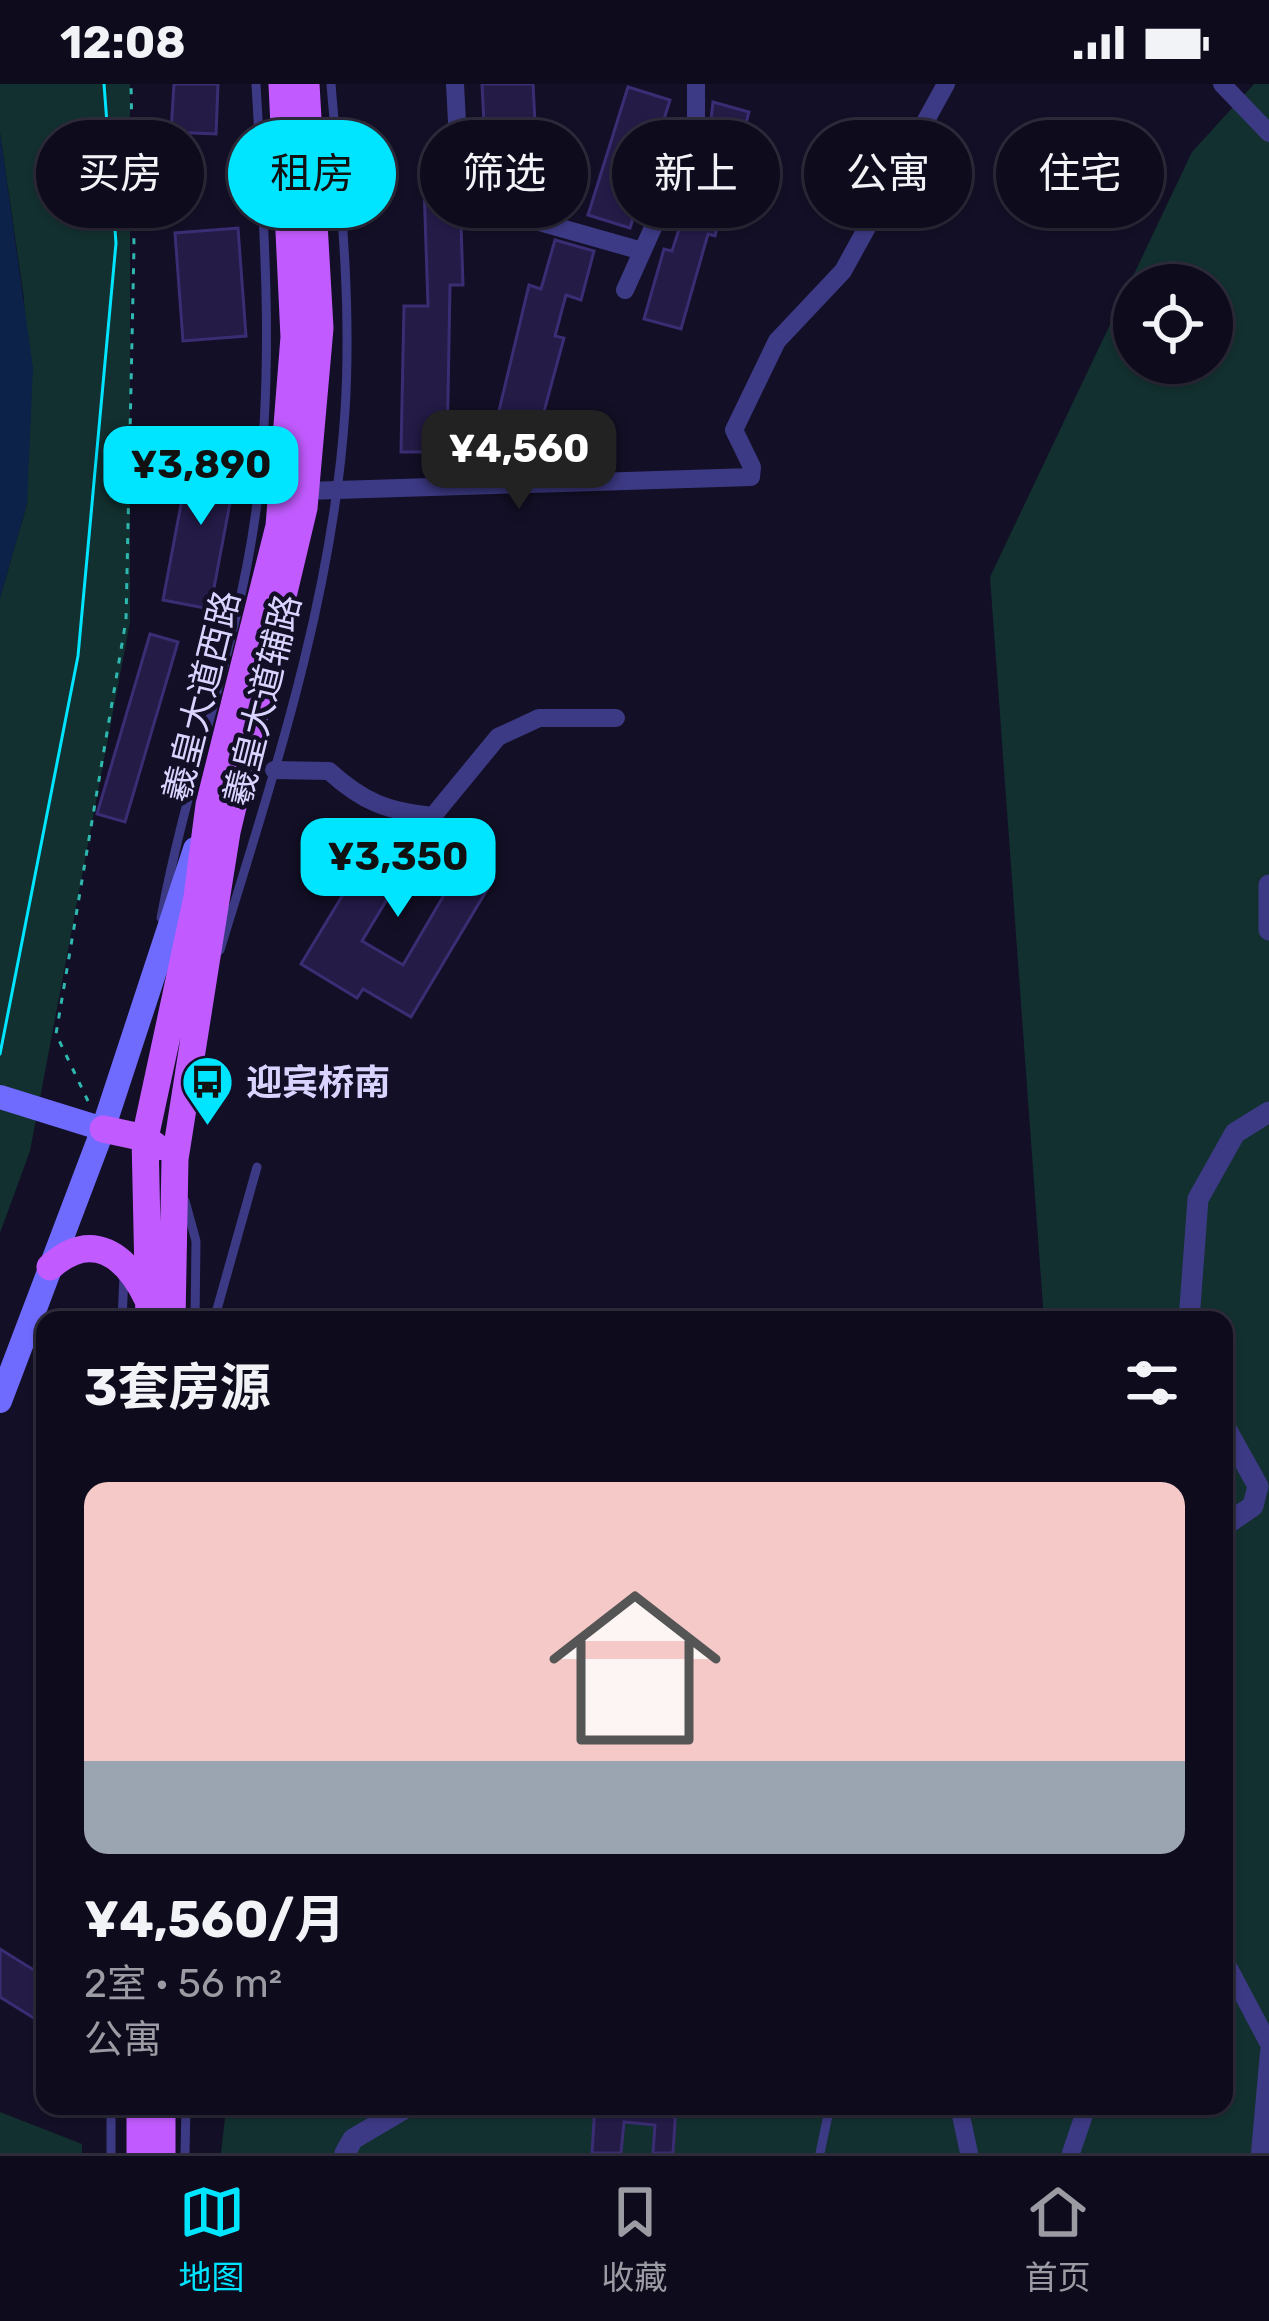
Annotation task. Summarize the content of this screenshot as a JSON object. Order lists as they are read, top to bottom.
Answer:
{
  "streets": {
    "main road": ["羲皇大道西路"],
    "lane": ["羲皇大道辅路"]
  },
  "crossings": [
    ["羲皇大道西路", "羲皇大道辅路"]
  ],
  "places": {
    "bus stop": ["迎宾桥南"]
  },
  "page": {
    "status": "12:08",
    "chip": [
      "买房",
      "租房",
      "筛选",
      "新上",
      "公寓",
      "住宅"
    ],
    "price": ["¥4,560", "¥3,890", "¥3,350"],
    "heading": "3套房源",
    "list": [
      {
        "name": "¥4,560/月",
        "note": "2室 · 56 m² · 公寓"
      }
    ],
    "tabs": ["地图", "收藏", "首页"]
  }
}
